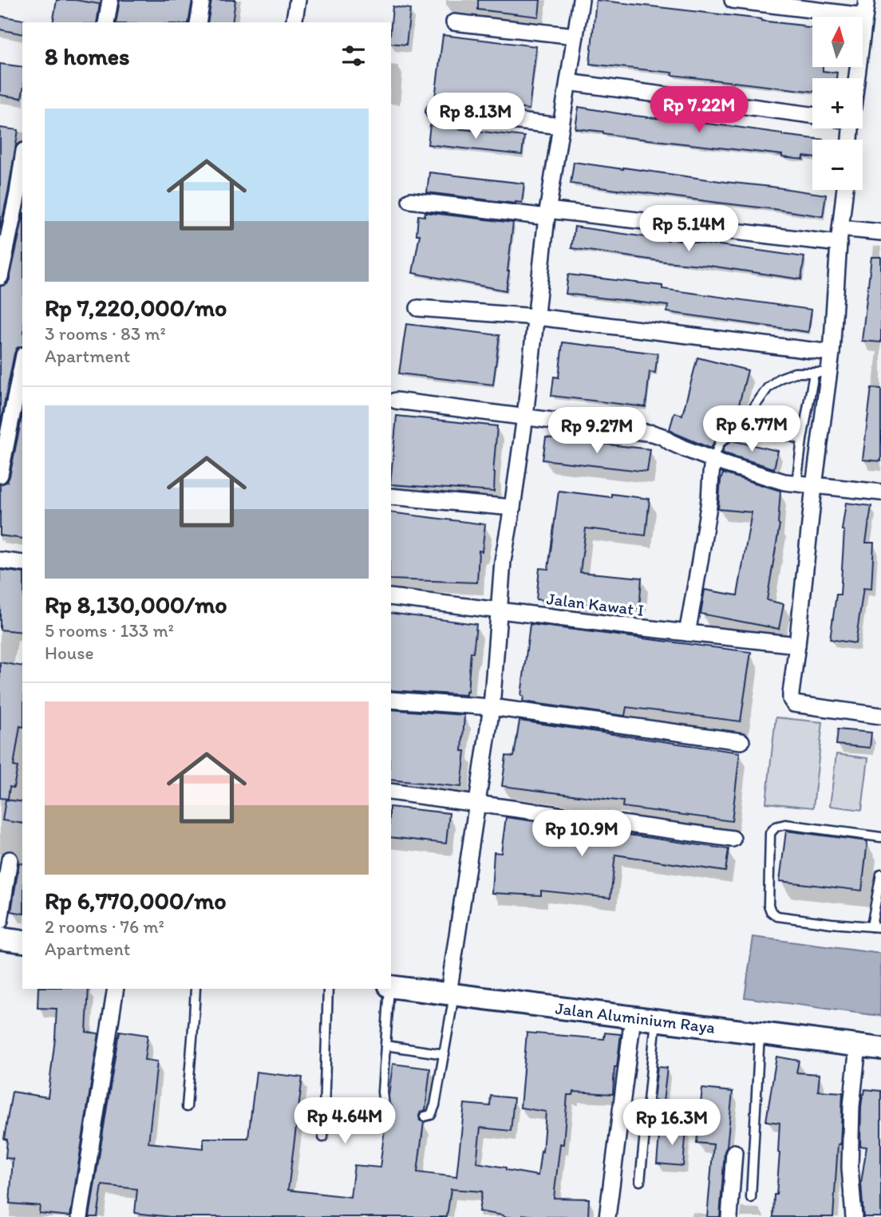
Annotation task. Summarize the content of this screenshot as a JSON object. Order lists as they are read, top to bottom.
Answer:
{
  "streets": {
    "main road": ["Jalan Aluminium Raya"],
    "street": ["Jalan Kawat I"]
  },
  "north": "top",
  "page": {
    "map_buttons": ["+", "−"],
    "heading": "8 homes",
    "price": [
      "Rp 7.22M",
      "Rp 8.13M",
      "Rp 5.14M",
      "Rp 6.77M",
      "Rp 9.27M",
      "Rp 10.9M",
      "Rp 4.64M",
      "Rp 16.3M"
    ],
    "list": [
      {
        "name": "Rp 7,220,000/mo",
        "note": "3 rooms · 83 m² · Apartment"
      },
      {
        "name": "Rp 8,130,000/mo",
        "note": "5 rooms · 133 m² · House"
      },
      {
        "name": "Rp 6,770,000/mo",
        "note": "2 rooms · 76 m² · Apartment"
      }
    ]
  }
}
